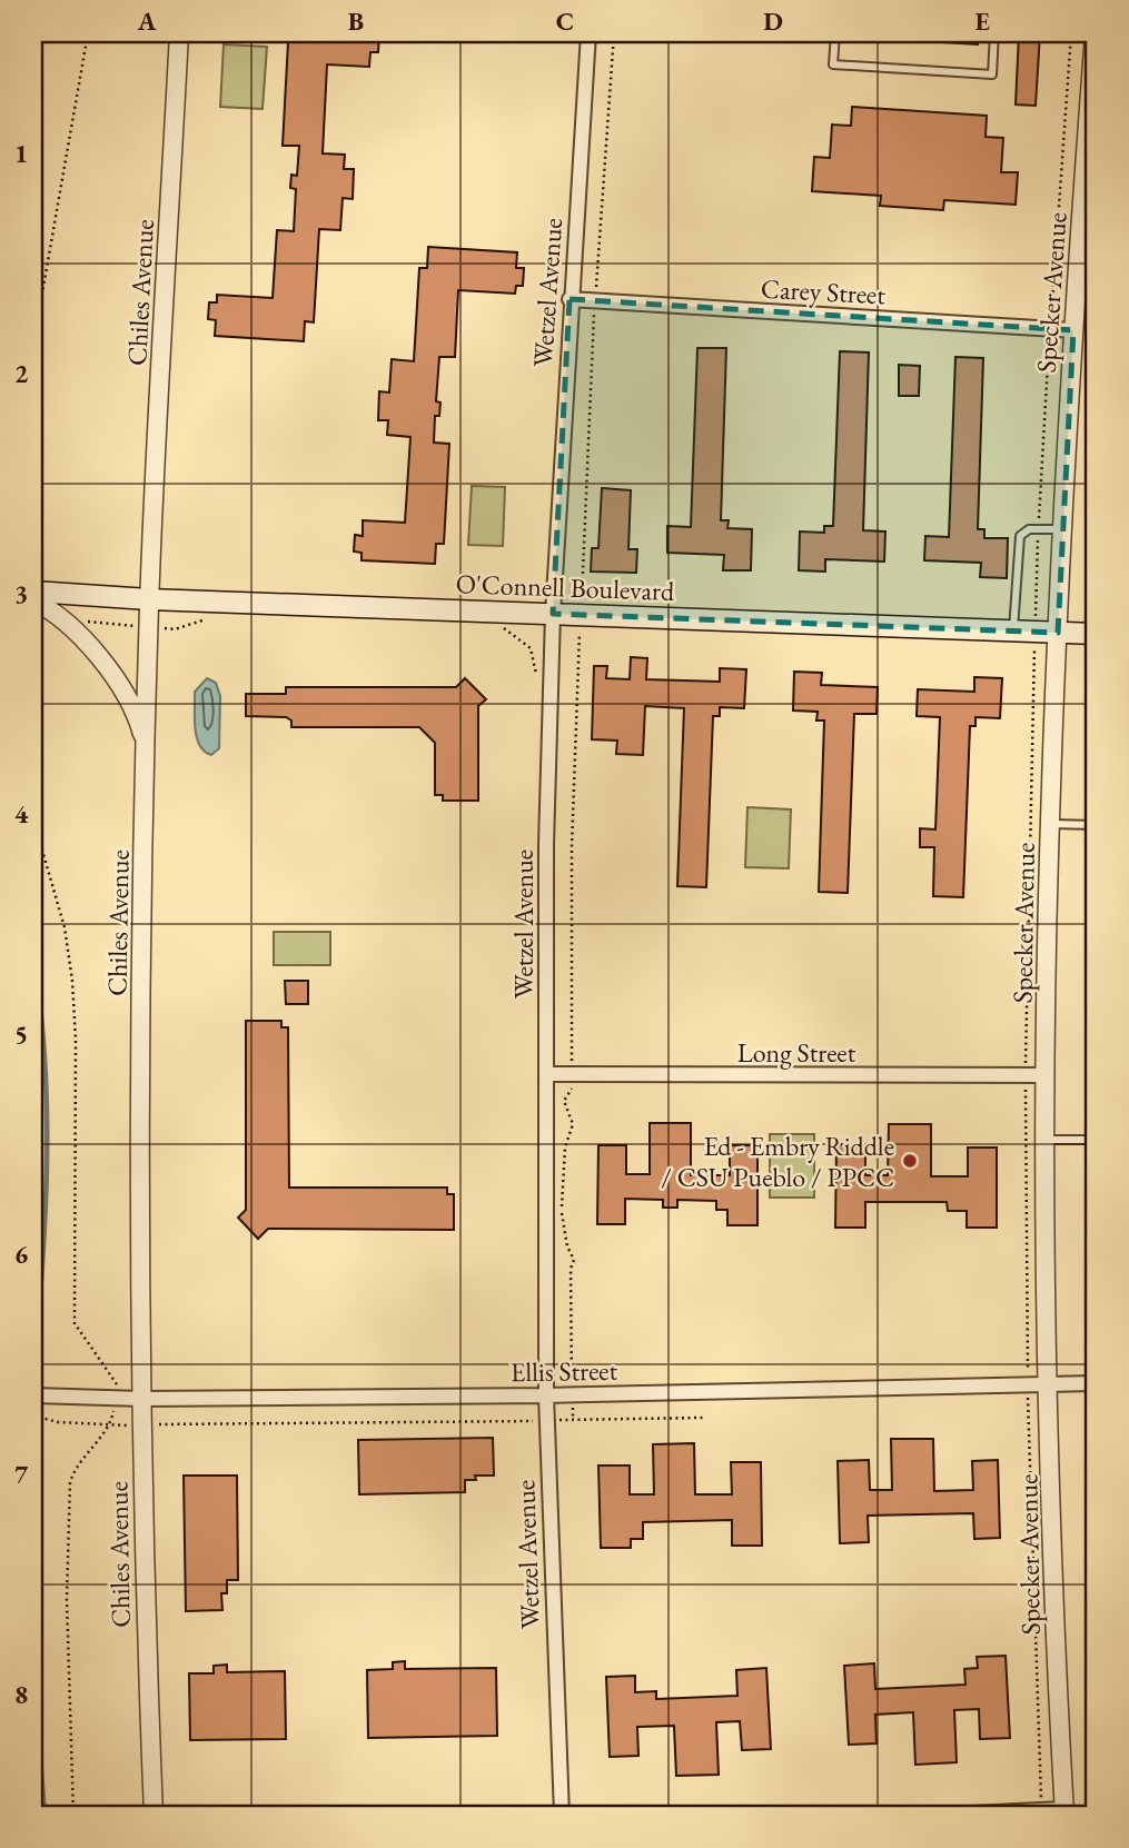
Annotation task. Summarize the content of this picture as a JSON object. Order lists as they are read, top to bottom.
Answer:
{
  "streets": {
    "main road": ["O'Connell Boulevard"],
    "street": [
      "Carey Street",
      "Chiles Avenue",
      "Wetzel Avenue",
      "Specker Avenue",
      "Long Street",
      "Ellis Street"
    ]
  },
  "crossings": [
    ["Carey Street", "Wetzel Avenue"],
    ["Carey Street", "Specker Avenue"],
    ["Chiles Avenue", "O'Connell Boulevard"],
    ["Chiles Avenue", "Ellis Street"],
    ["Wetzel Avenue", "O'Connell Boulevard"],
    ["Wetzel Avenue", "Long Street"],
    ["Wetzel Avenue", "Ellis Street"],
    ["Specker Avenue", "O'Connell Boulevard"],
    ["Specker Avenue", "Long Street"],
    ["Specker Avenue", "Ellis Street"]
  ],
  "places": ["Ed - Embry Riddle / CSU Pueblo / PPCC"],
  "grid": {
    "columns": [
      "A",
      "B",
      "C",
      "D",
      "E"
    ],
    "rows": [
      "1",
      "2",
      "3",
      "4",
      "5",
      "6",
      "7",
      "8"
    ]
  }
}
